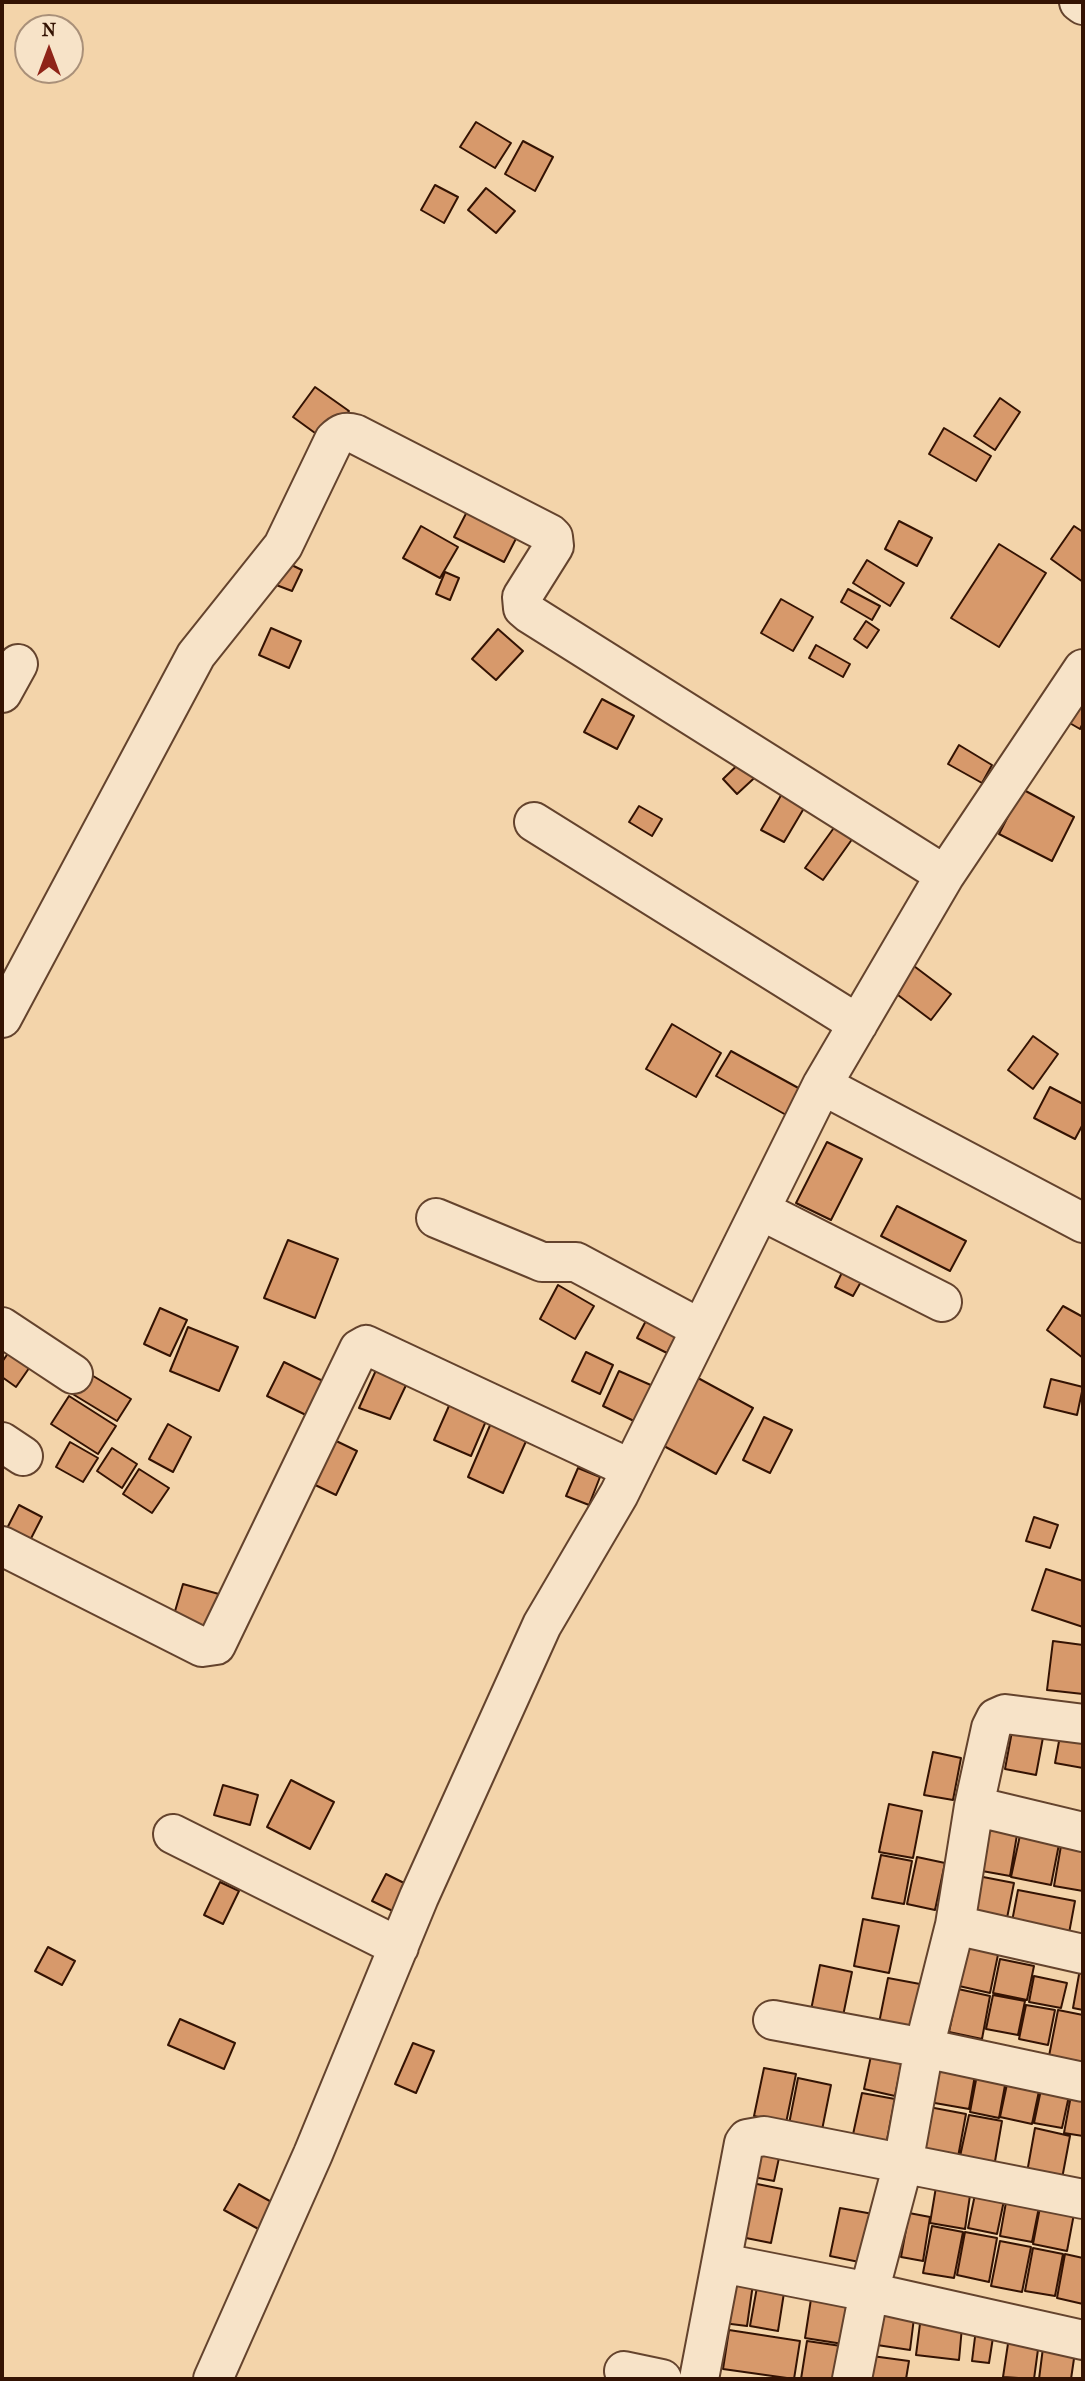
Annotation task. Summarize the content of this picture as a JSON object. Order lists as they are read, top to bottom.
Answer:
{
  "north": "top"
}
